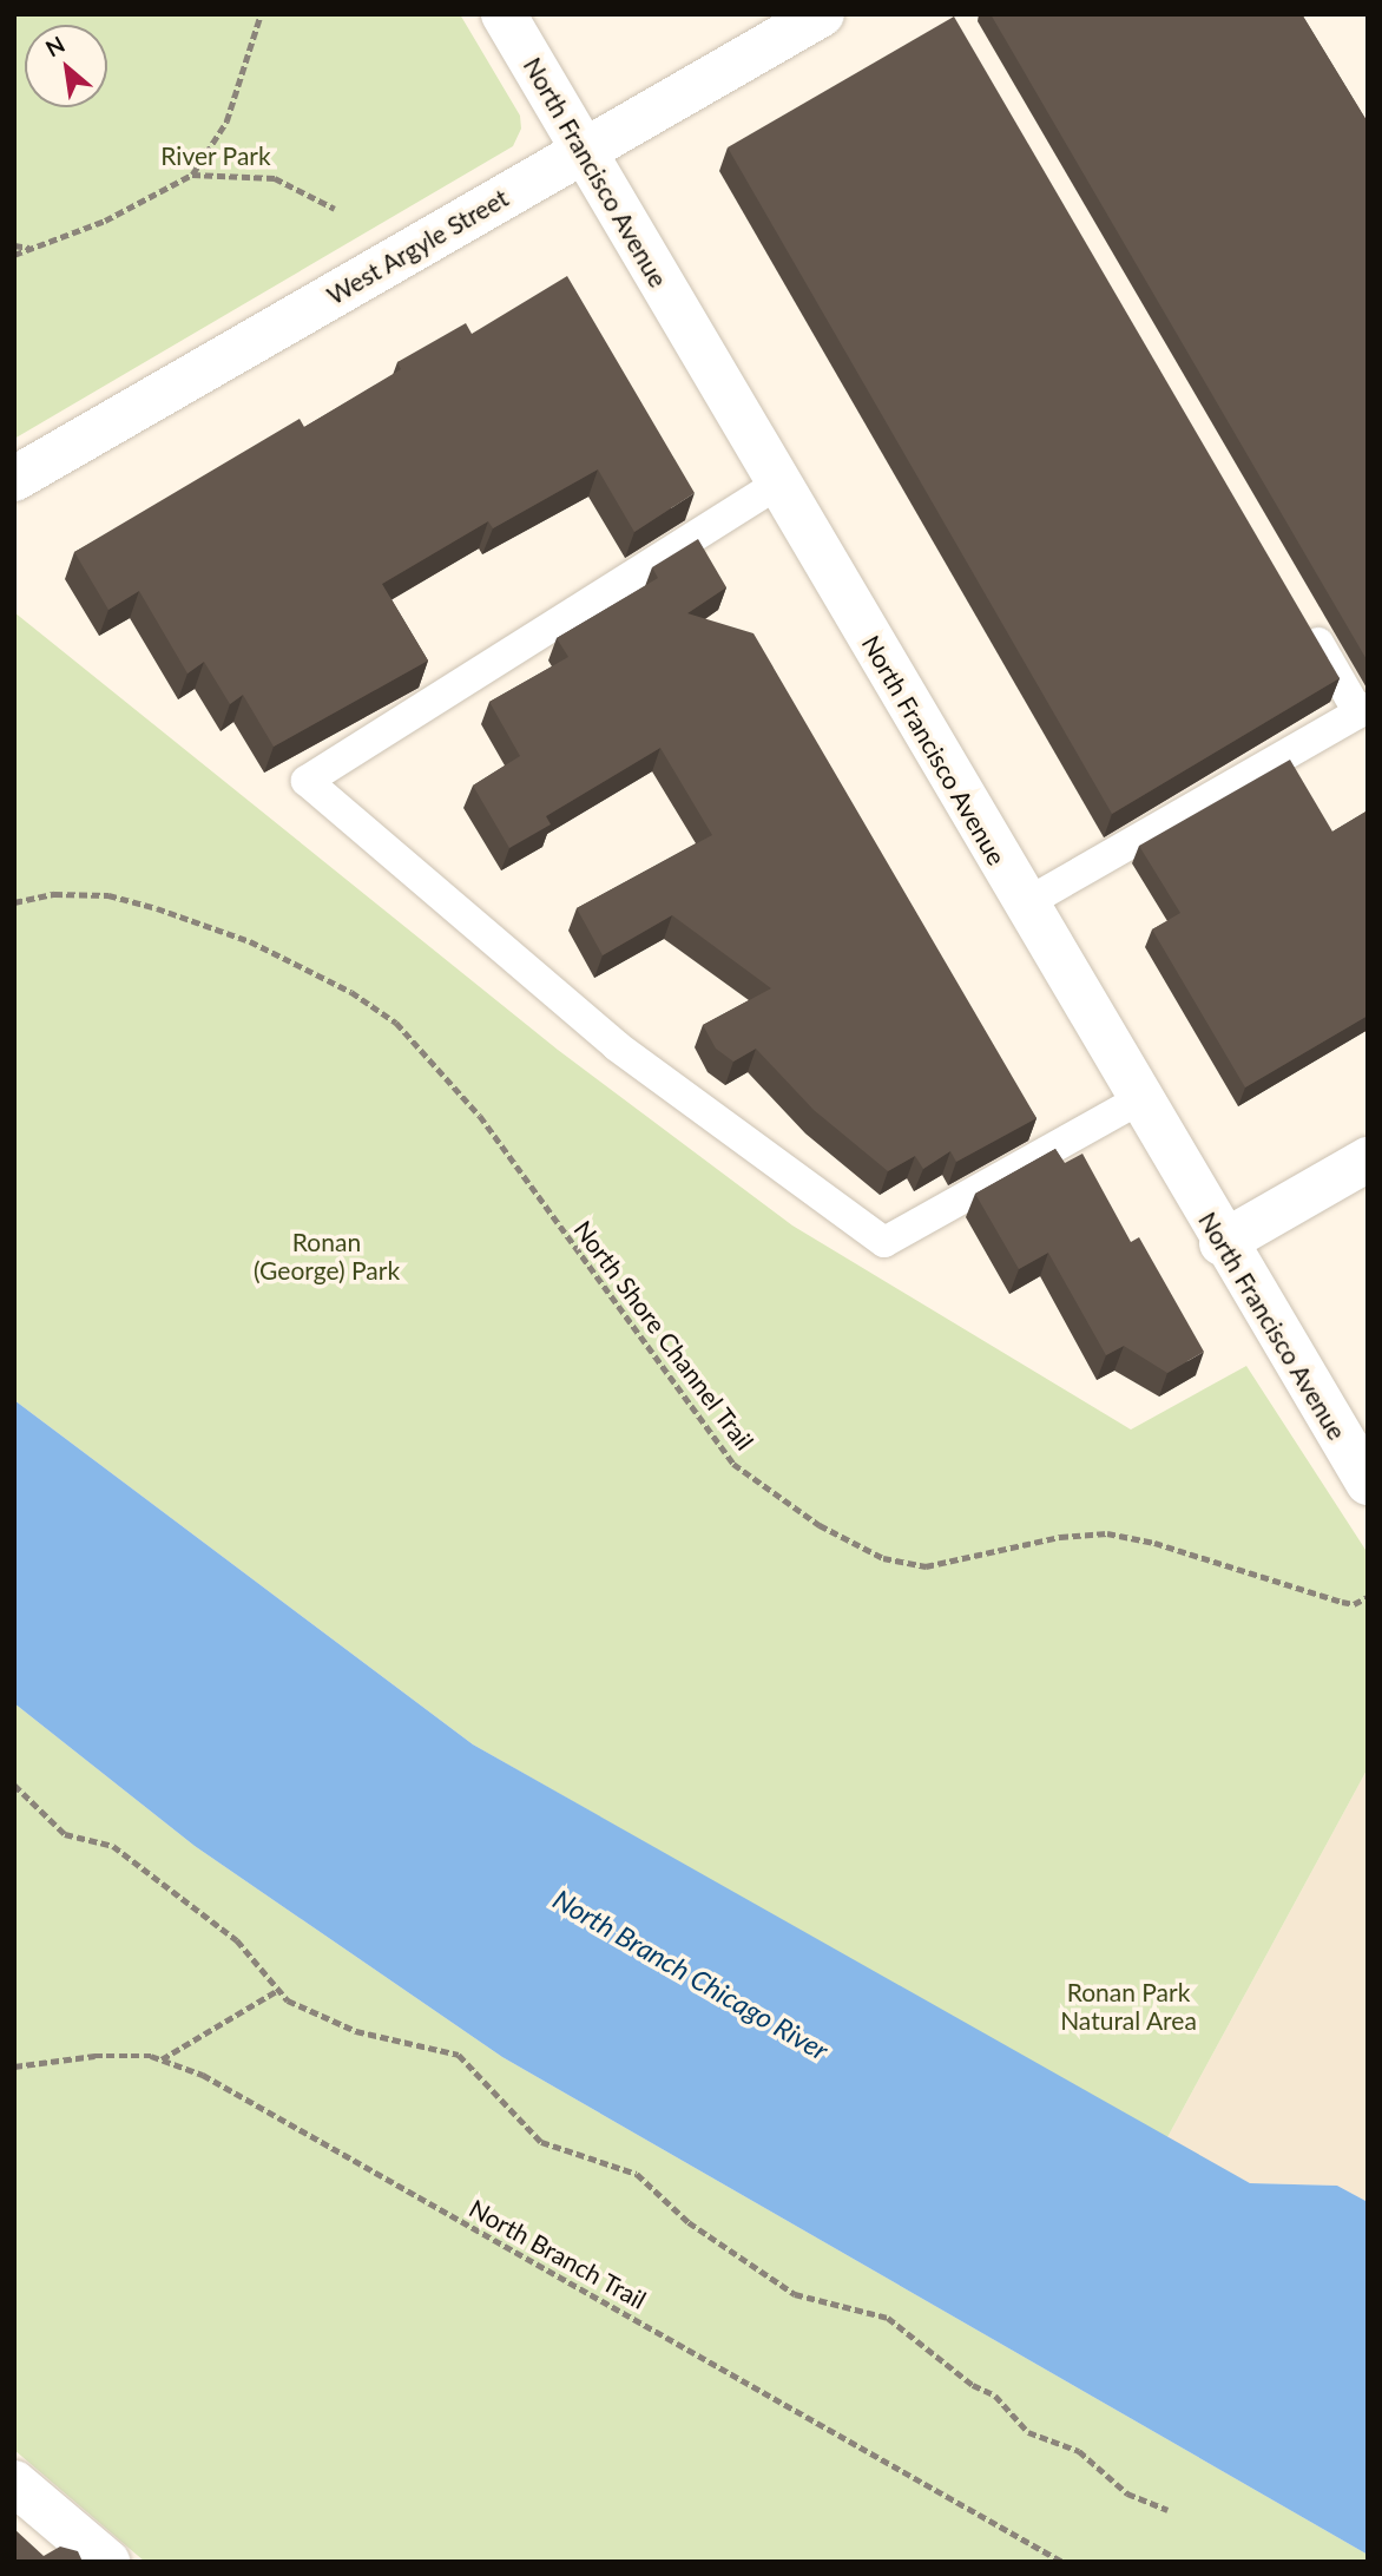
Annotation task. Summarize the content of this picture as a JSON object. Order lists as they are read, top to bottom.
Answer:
{
  "streets": {
    "street": ["North Francisco Avenue", "West Argyle Street"],
    "path": ["North Shore Channel Trail", "North Branch Trail"]
  },
  "crossings": [
    ["North Francisco Avenue", "West Argyle Street"]
  ],
  "water": ["North Branch Chicago River"],
  "parks": ["River Park", "Ronan (George) Park", "Ronan Park Natural Area"],
  "north": "top left"
}
